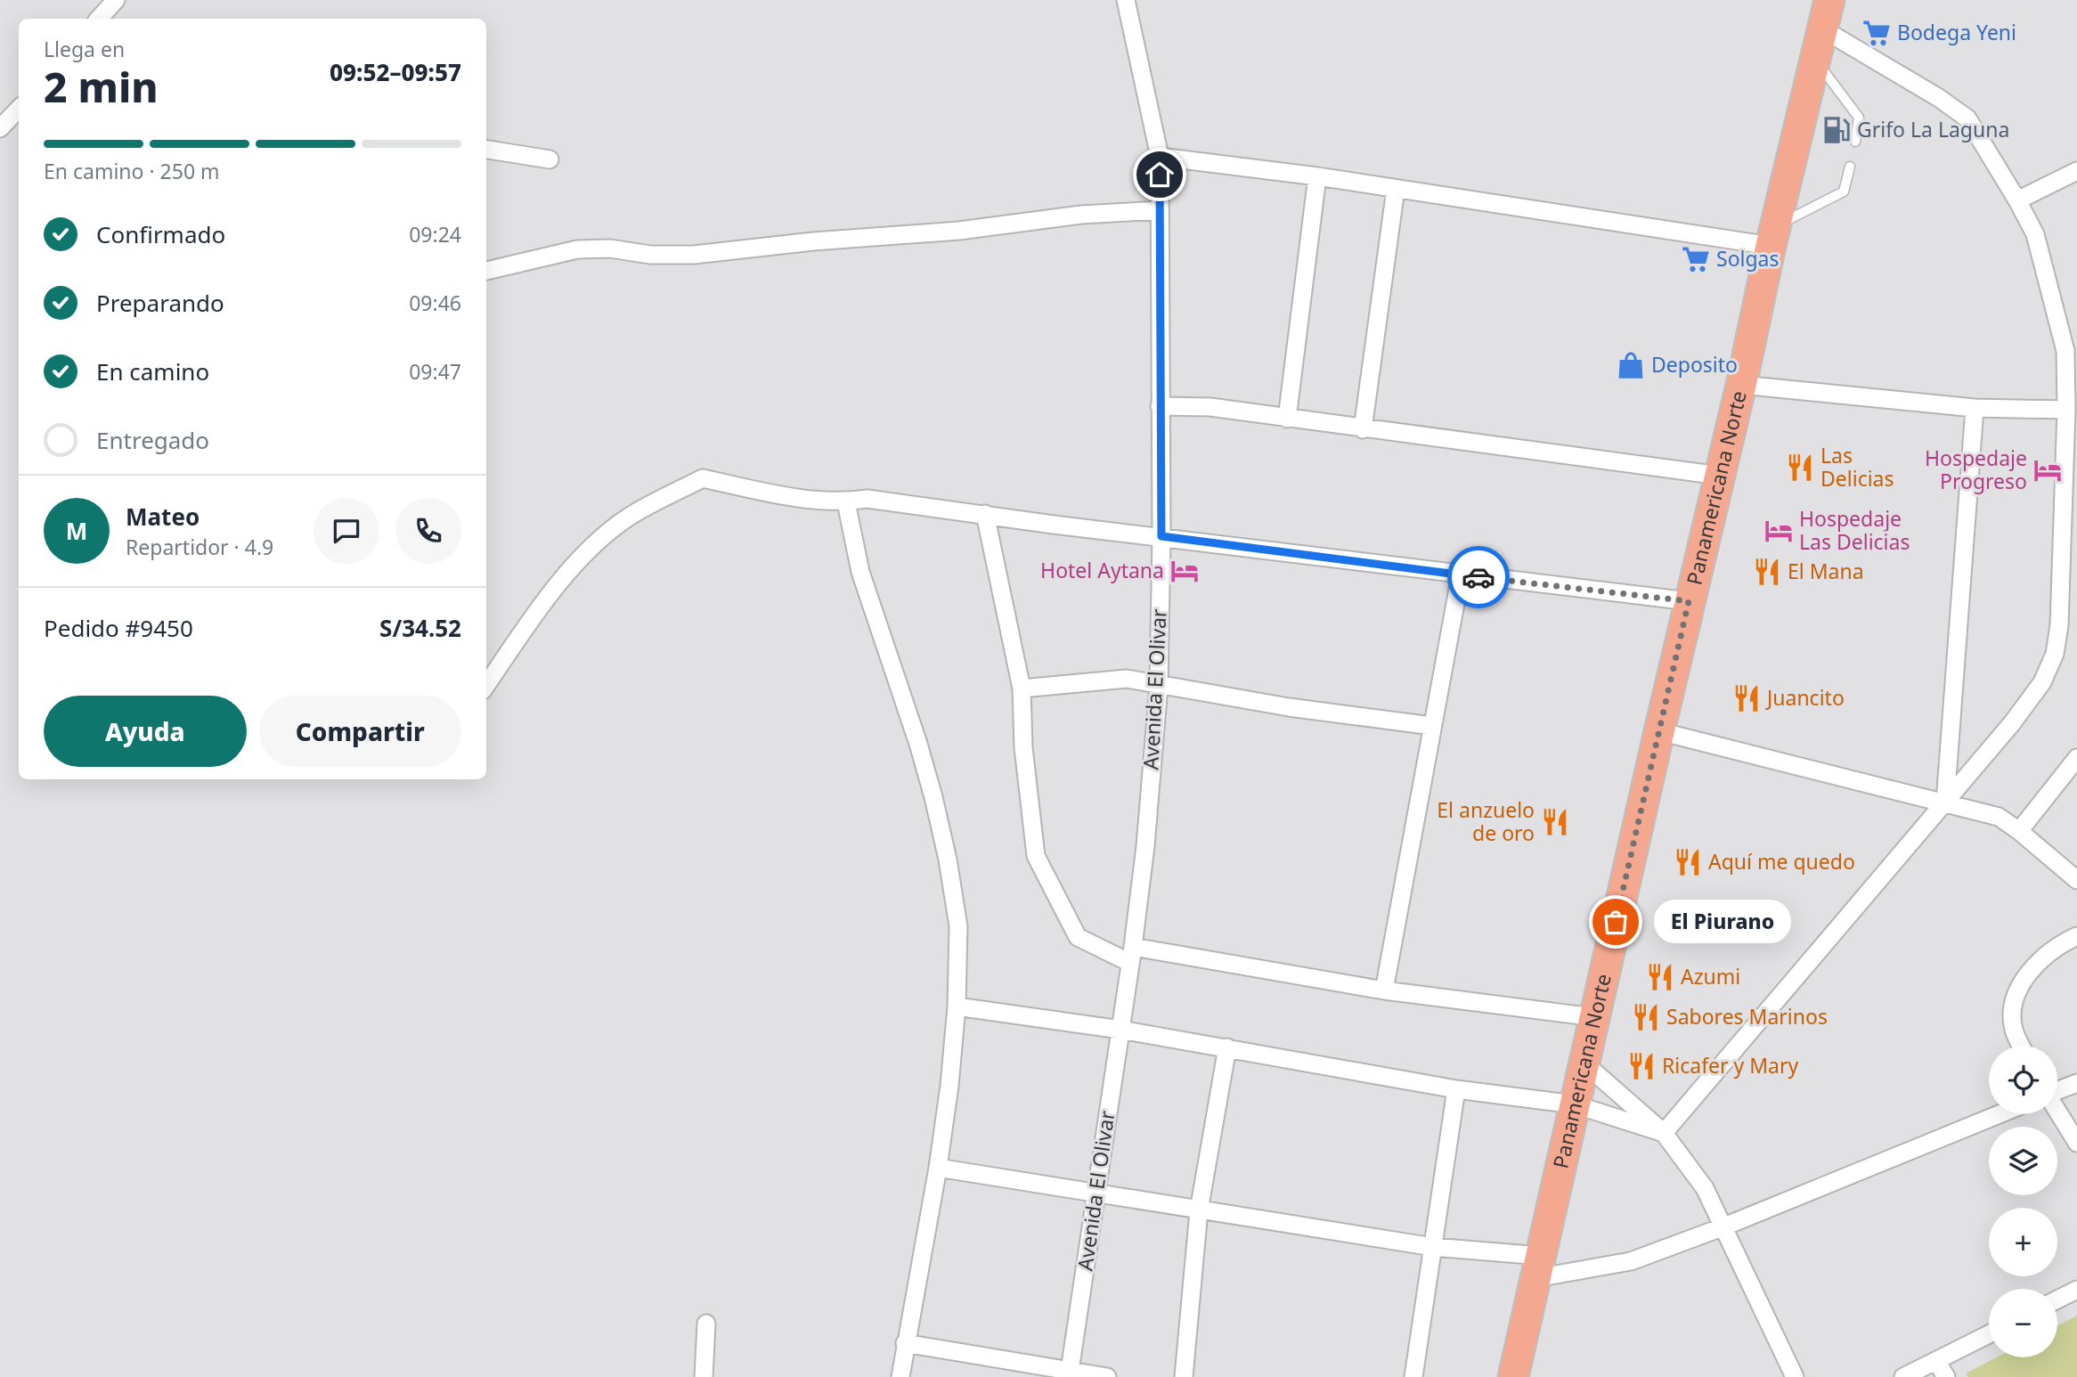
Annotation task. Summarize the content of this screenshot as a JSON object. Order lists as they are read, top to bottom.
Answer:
{
  "streets": {
    "highway": ["Panamericana Norte"],
    "street": ["Avenida El Olivar"]
  },
  "places": {
    "supermarket": ["Bodega Yeni", "Solgas"],
    "fuel station": ["Grifo La Laguna"],
    "shop": ["Deposito"],
    "restaurant": [
      "Las Delicias",
      "El Mana",
      "Juancito",
      "El anzuelo de oro",
      "Aquí me quedo",
      "Azumi",
      "Sabores Marinos",
      "Ricafer y Mary"
    ],
    "hotel": ["Hospedaje Progreso", "Hospedaje Las Delicias", "Hotel Aytana"],
    "other": ["El Piurano"]
  },
  "page": {
    "heading": ["2 min", "Llega en", "09:52–09:57"],
    "panel": [
      "Mateo",
      "Repartidor · 4.9",
      "Pedido #9450",
      "S/34.52"
    ],
    "bar": "En camino · 250 m",
    "list": [
      ["Confirmado", "09:24"],
      ["Preparando", "09:46"],
      ["En camino", "09:47"],
      "Entregado"
    ],
    "round": "M",
    "buttons": ["Ayuda", "Compartir"],
    "bubble": "El Piurano",
    "map_buttons": ["+", "−"]
  }
}
